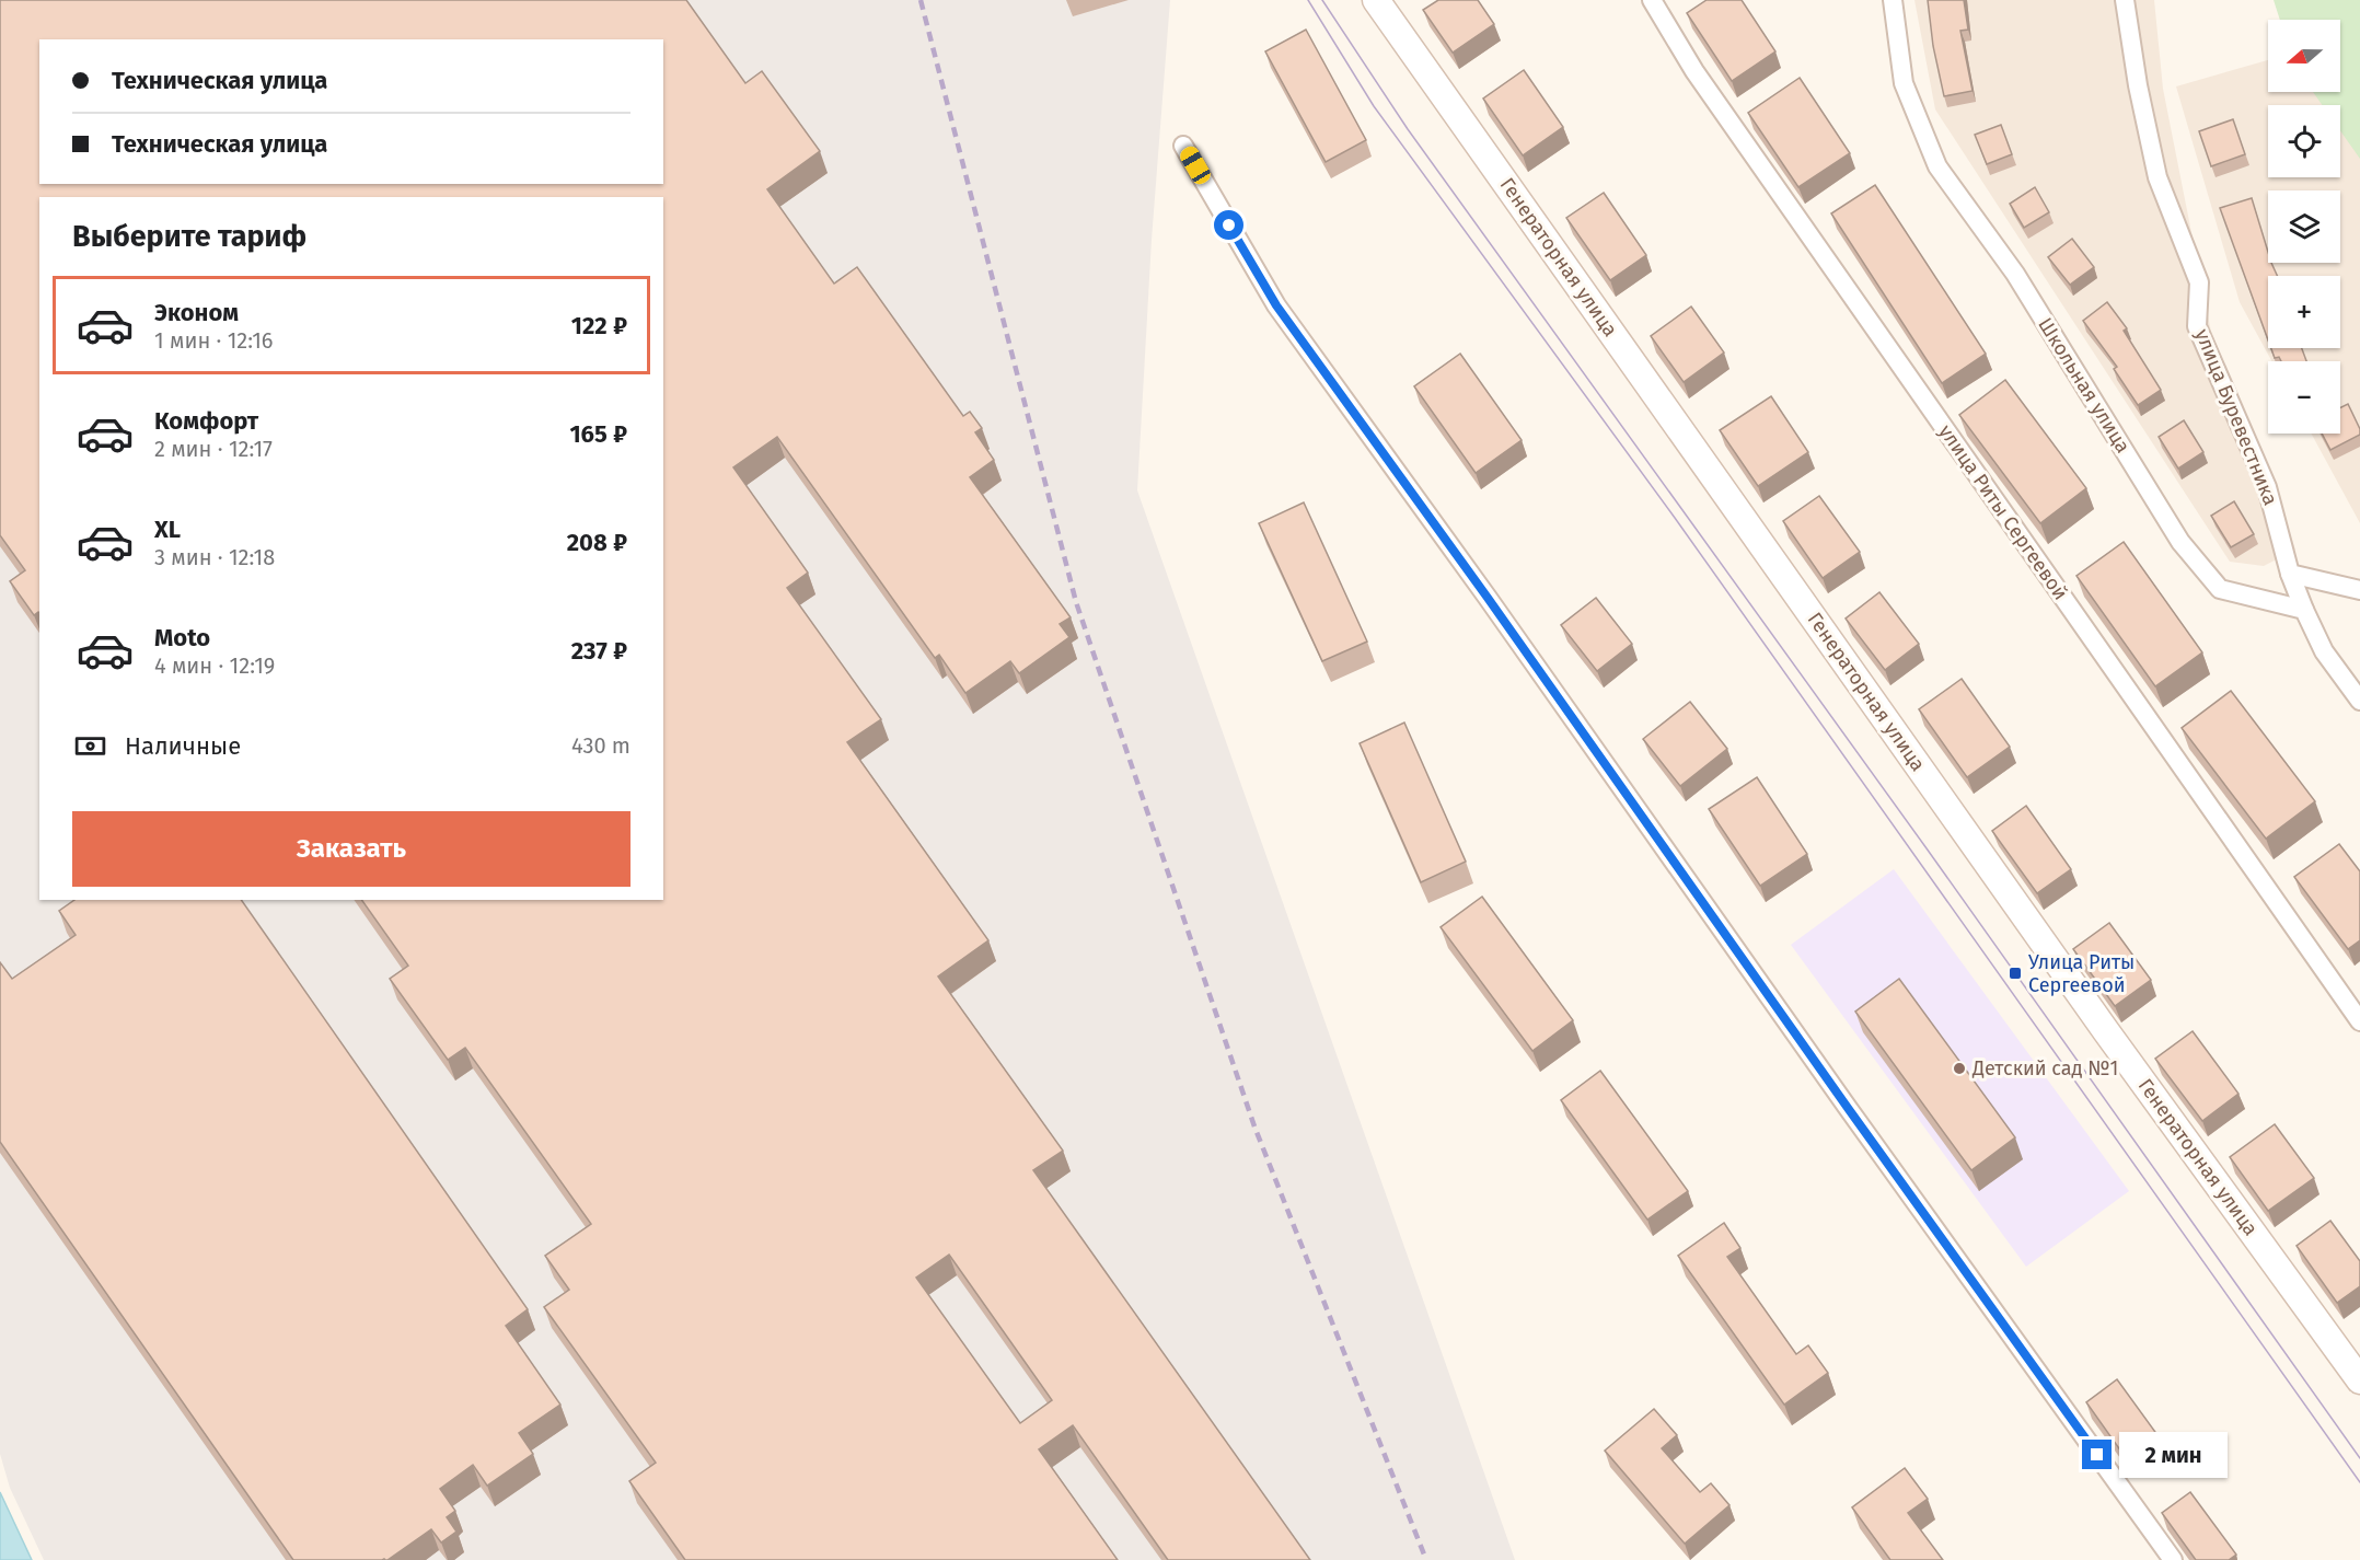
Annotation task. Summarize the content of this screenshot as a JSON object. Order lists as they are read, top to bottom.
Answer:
{
  "streets": {
    "main road": ["Генераторная улица"],
    "street": ["Школьная улица", "улица Буревестника", "улица Риты Сергеевой"]
  },
  "crossings": [
    ["Школьная улица", "улица Буревестника"]
  ],
  "places": {
    "transit": ["Улица Риты Сергеевой"],
    "other": ["Детский сад №1"]
  },
  "north": "left",
  "page": {
    "map_buttons": ["+", "−"],
    "banner": ["Техническая улица", "Техническая улица"],
    "heading": "Выберите тариф",
    "list": [
      {
        "name": "Эконом",
        "note": "1 мин · 12:16",
        "value": "122 ₽"
      },
      {
        "name": "Комфорт",
        "note": "2 мин · 12:17",
        "value": "165 ₽"
      },
      {
        "name": "XL",
        "note": "3 мин · 12:18",
        "value": "208 ₽"
      },
      {
        "name": "Moto",
        "note": "4 мин · 12:19",
        "value": "237 ₽"
      }
    ],
    "pay": ["Наличные", "430 m"],
    "buttons": "Заказать",
    "bubble": "2 мин"
  }
}
